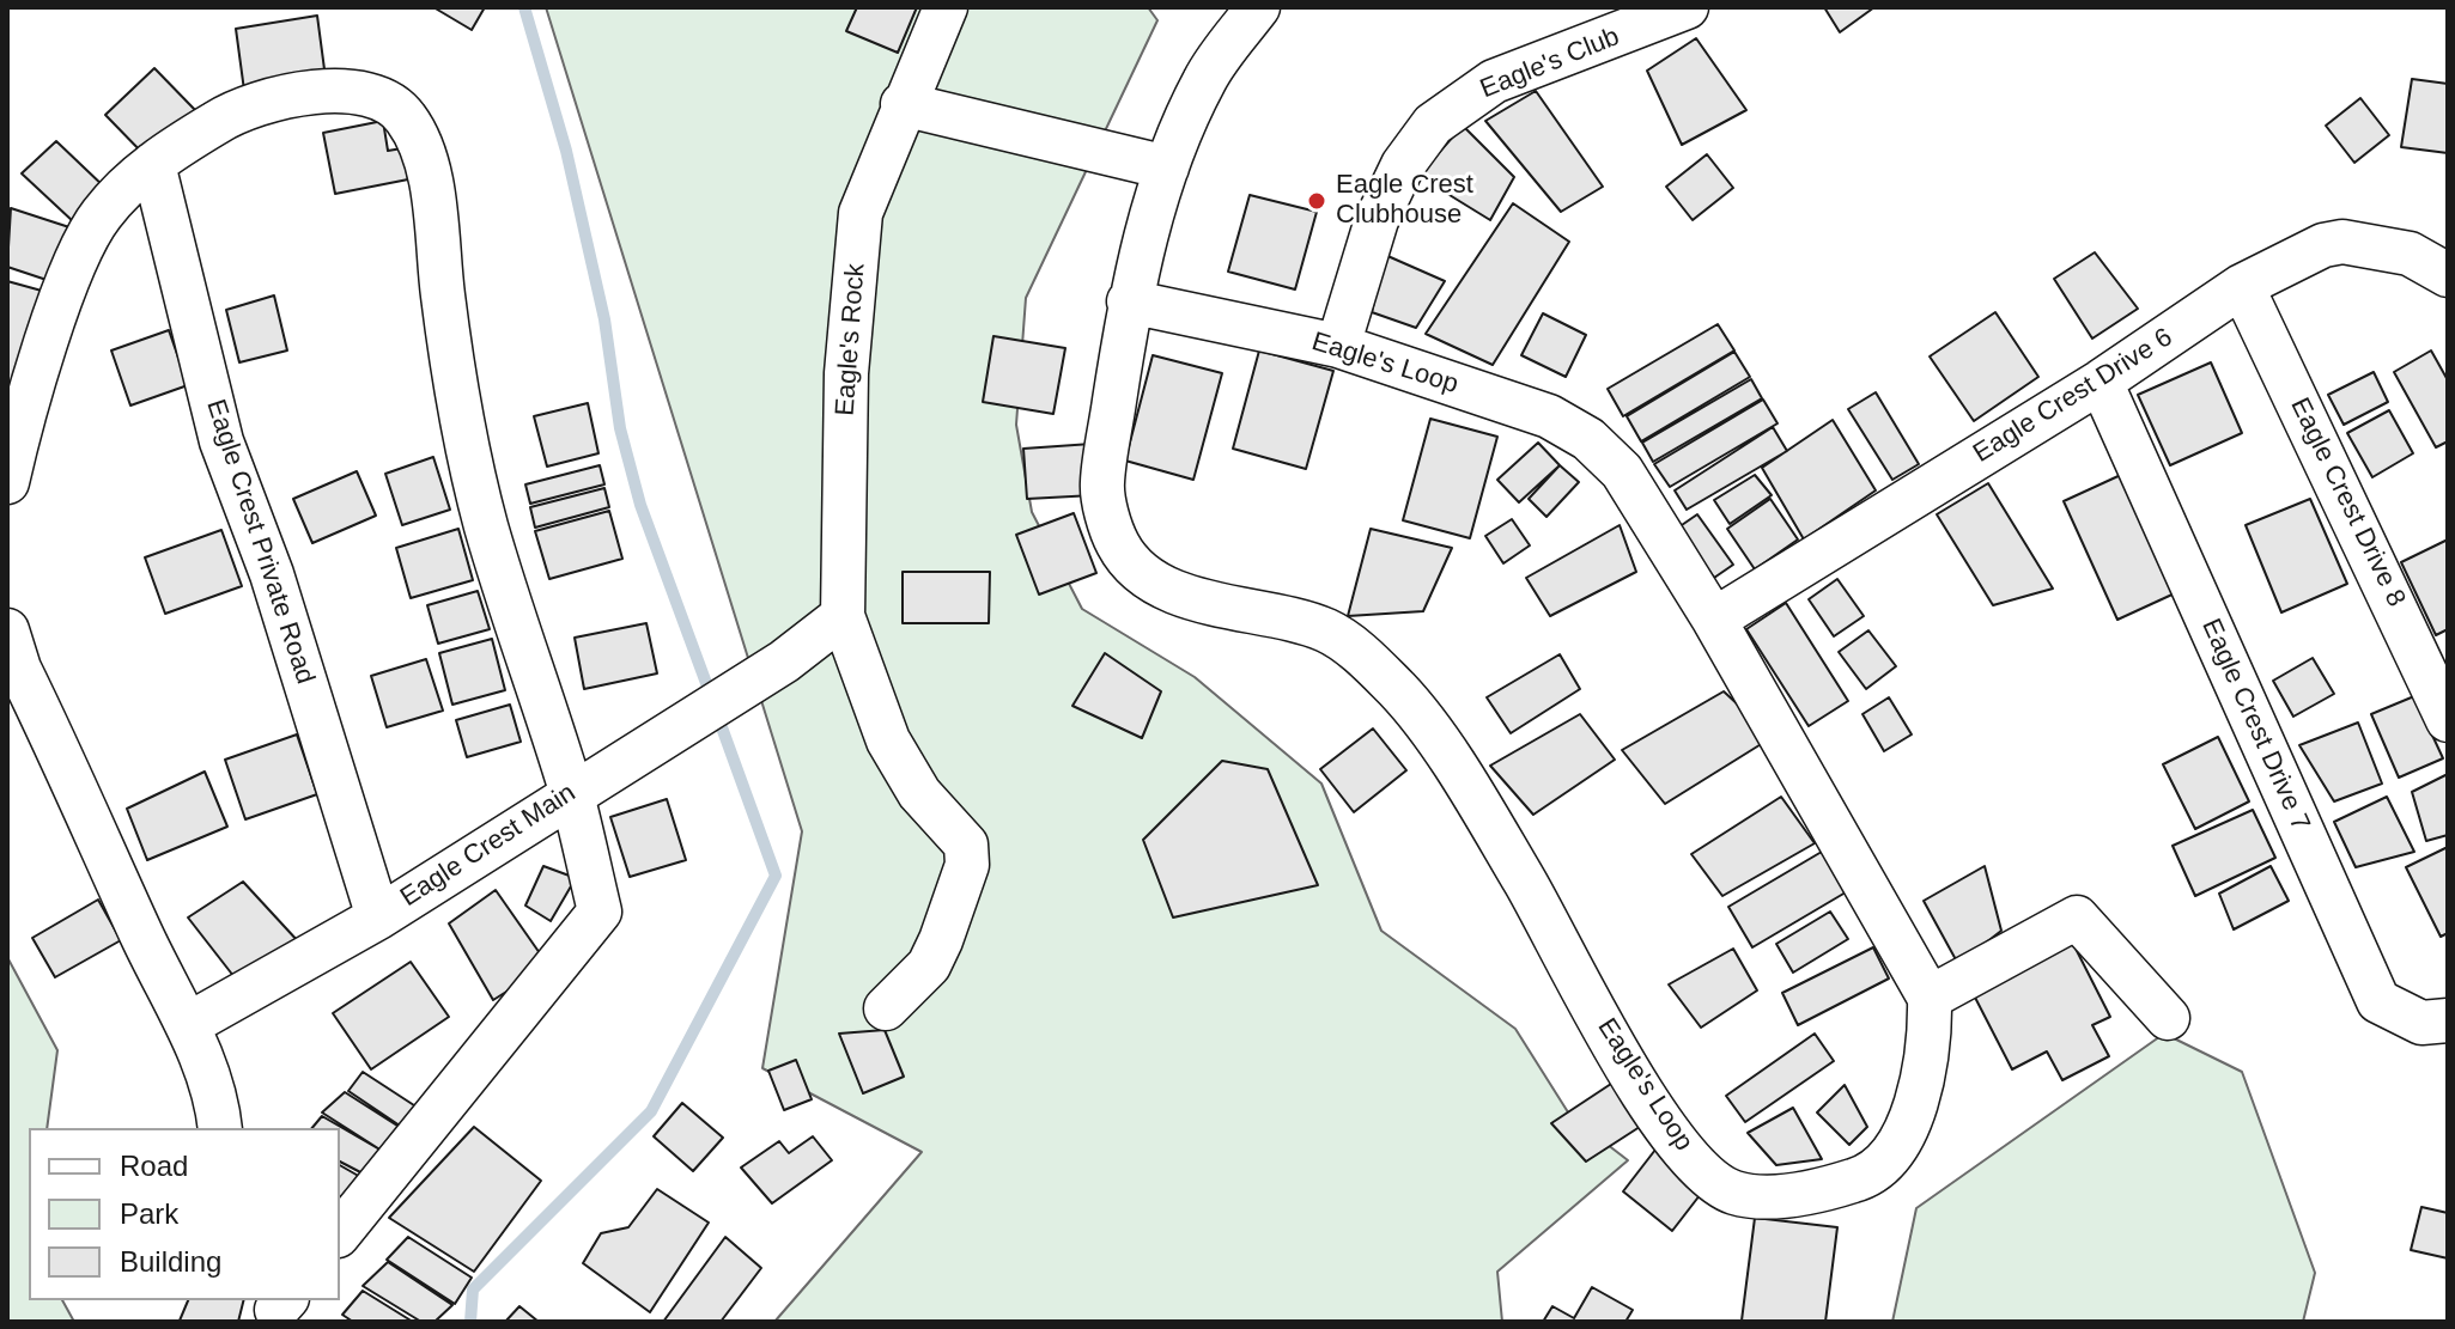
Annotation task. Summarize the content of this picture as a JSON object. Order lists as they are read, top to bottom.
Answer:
{
  "streets": {
    "street": [
      "Eagle's Club",
      "Eagle's Rock",
      "Eagle's Loop",
      "Eagle Crest Drive 6",
      "Eagle Crest Drive 8",
      "Eagle Crest Private Road",
      "Eagle Crest Drive 7",
      "Eagle Crest Main"
    ]
  },
  "crossings": [
    ["Eagle's Club", "Eagle's Loop"],
    ["Eagle's Rock", "Eagle Crest Main"],
    ["Eagle's Loop", "Eagle Crest Drive 6"],
    ["Eagle Crest Drive 6", "Eagle Crest Drive 8"],
    ["Eagle Crest Drive 6", "Eagle Crest Drive 7"],
    ["Eagle Crest Private Road", "Eagle Crest Main"]
  ],
  "places": ["Eagle Crest Clubhouse"],
  "legend": ["Road", "Park", "Building"]
}
